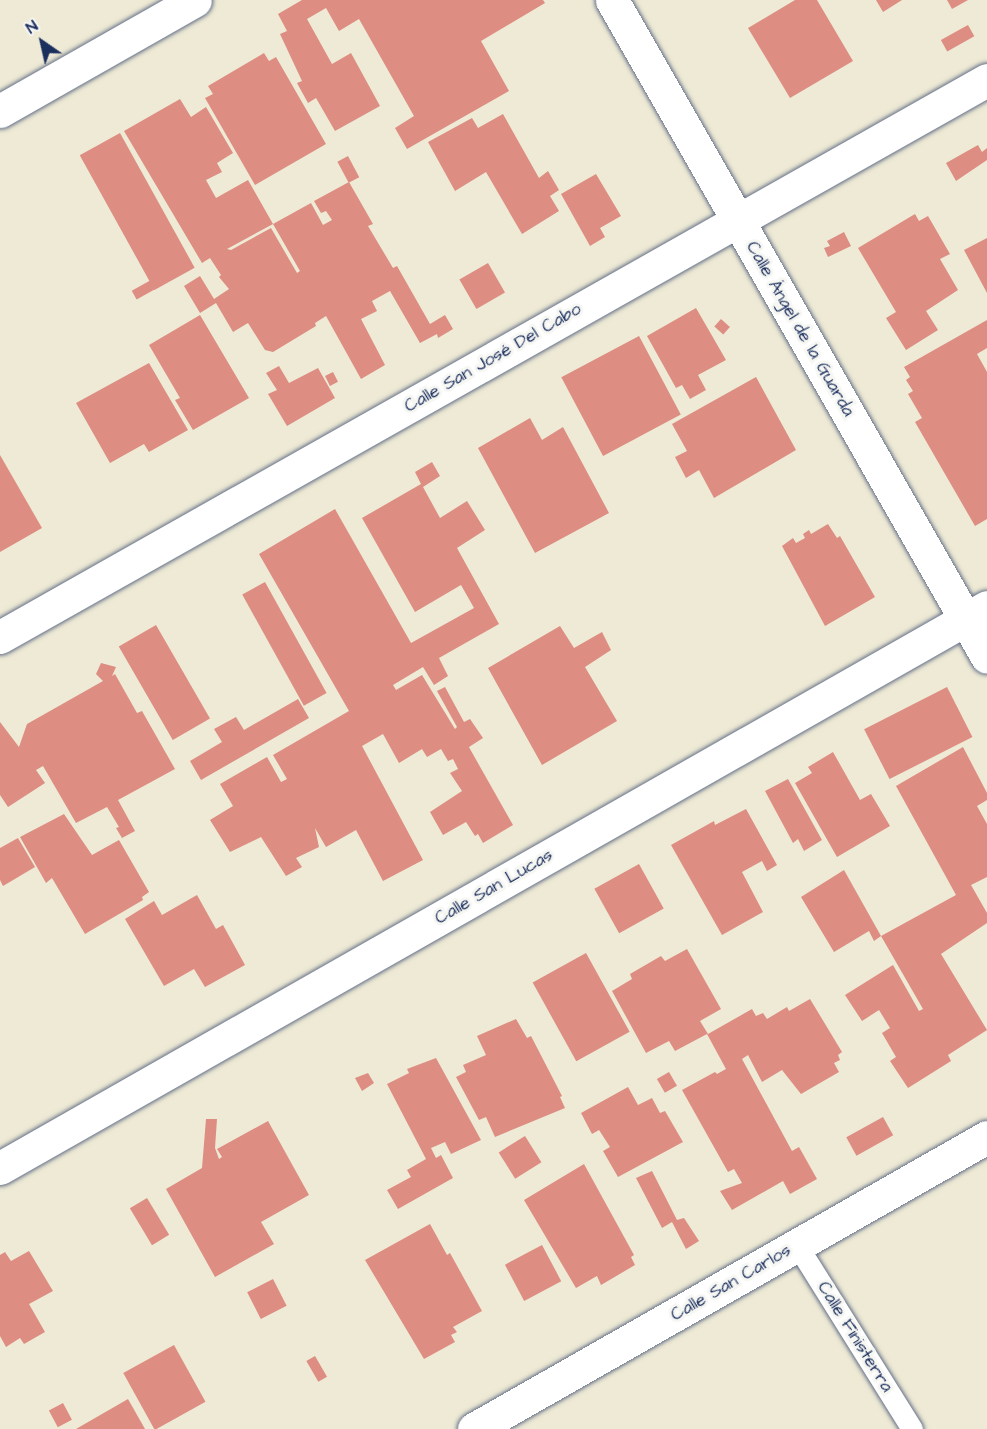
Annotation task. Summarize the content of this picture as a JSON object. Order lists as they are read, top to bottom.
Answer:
{
  "streets": {
    "street": [
      "Calle Ángel de la Guarda",
      "Calle San José Del Cabo",
      "Calle San Lucas",
      "Calle San Carlos"
    ],
    "lane": ["Calle Finisterra"]
  },
  "crossings": [
    ["Calle Ángel de la Guarda", "Calle San José Del Cabo"],
    ["Calle Ángel de la Guarda", "Calle San Lucas"],
    ["Calle San Carlos", "Calle Finisterra"]
  ],
  "north": "top left"
}
